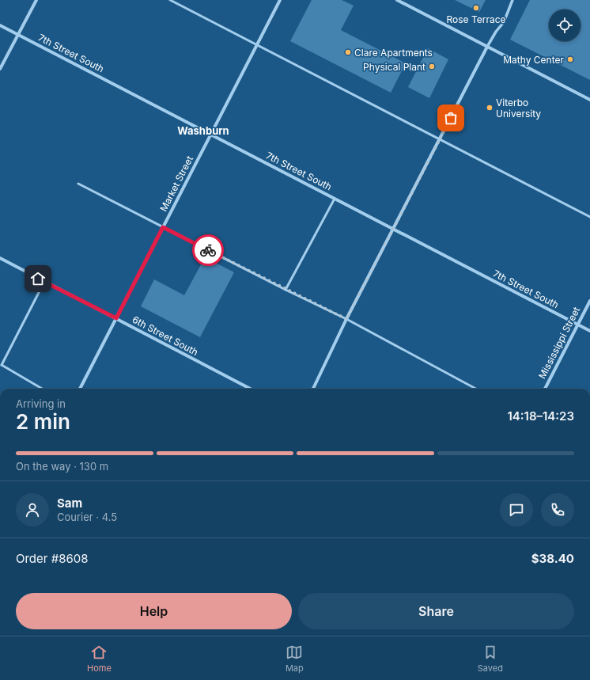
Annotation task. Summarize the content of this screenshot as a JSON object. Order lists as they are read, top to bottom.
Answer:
{
  "streets": {
    "street": [
      "7th Street South",
      "Market Street",
      "6th Street South",
      "Mississippi Street"
    ]
  },
  "crossings": [
    ["7th Street South", "Market Street"],
    ["7th Street South", "Mississippi Street"],
    ["Market Street", "6th Street South"]
  ],
  "districts": ["Washburn"],
  "places": [
    "Rose Terrace",
    "Clare Apartments",
    "Mathy Center",
    "Physical Plant",
    "Viterbo University"
  ],
  "page": {
    "heading": ["2 min", "Arriving in", "14:18–14:23"],
    "panel": [
      "Sam",
      "Courier · 4.5",
      "Order #8608",
      "$38.40"
    ],
    "bar": "On the way · 130 m",
    "buttons": ["Help", "Share"],
    "tabs": ["Home", "Map", "Saved"]
  }
}
